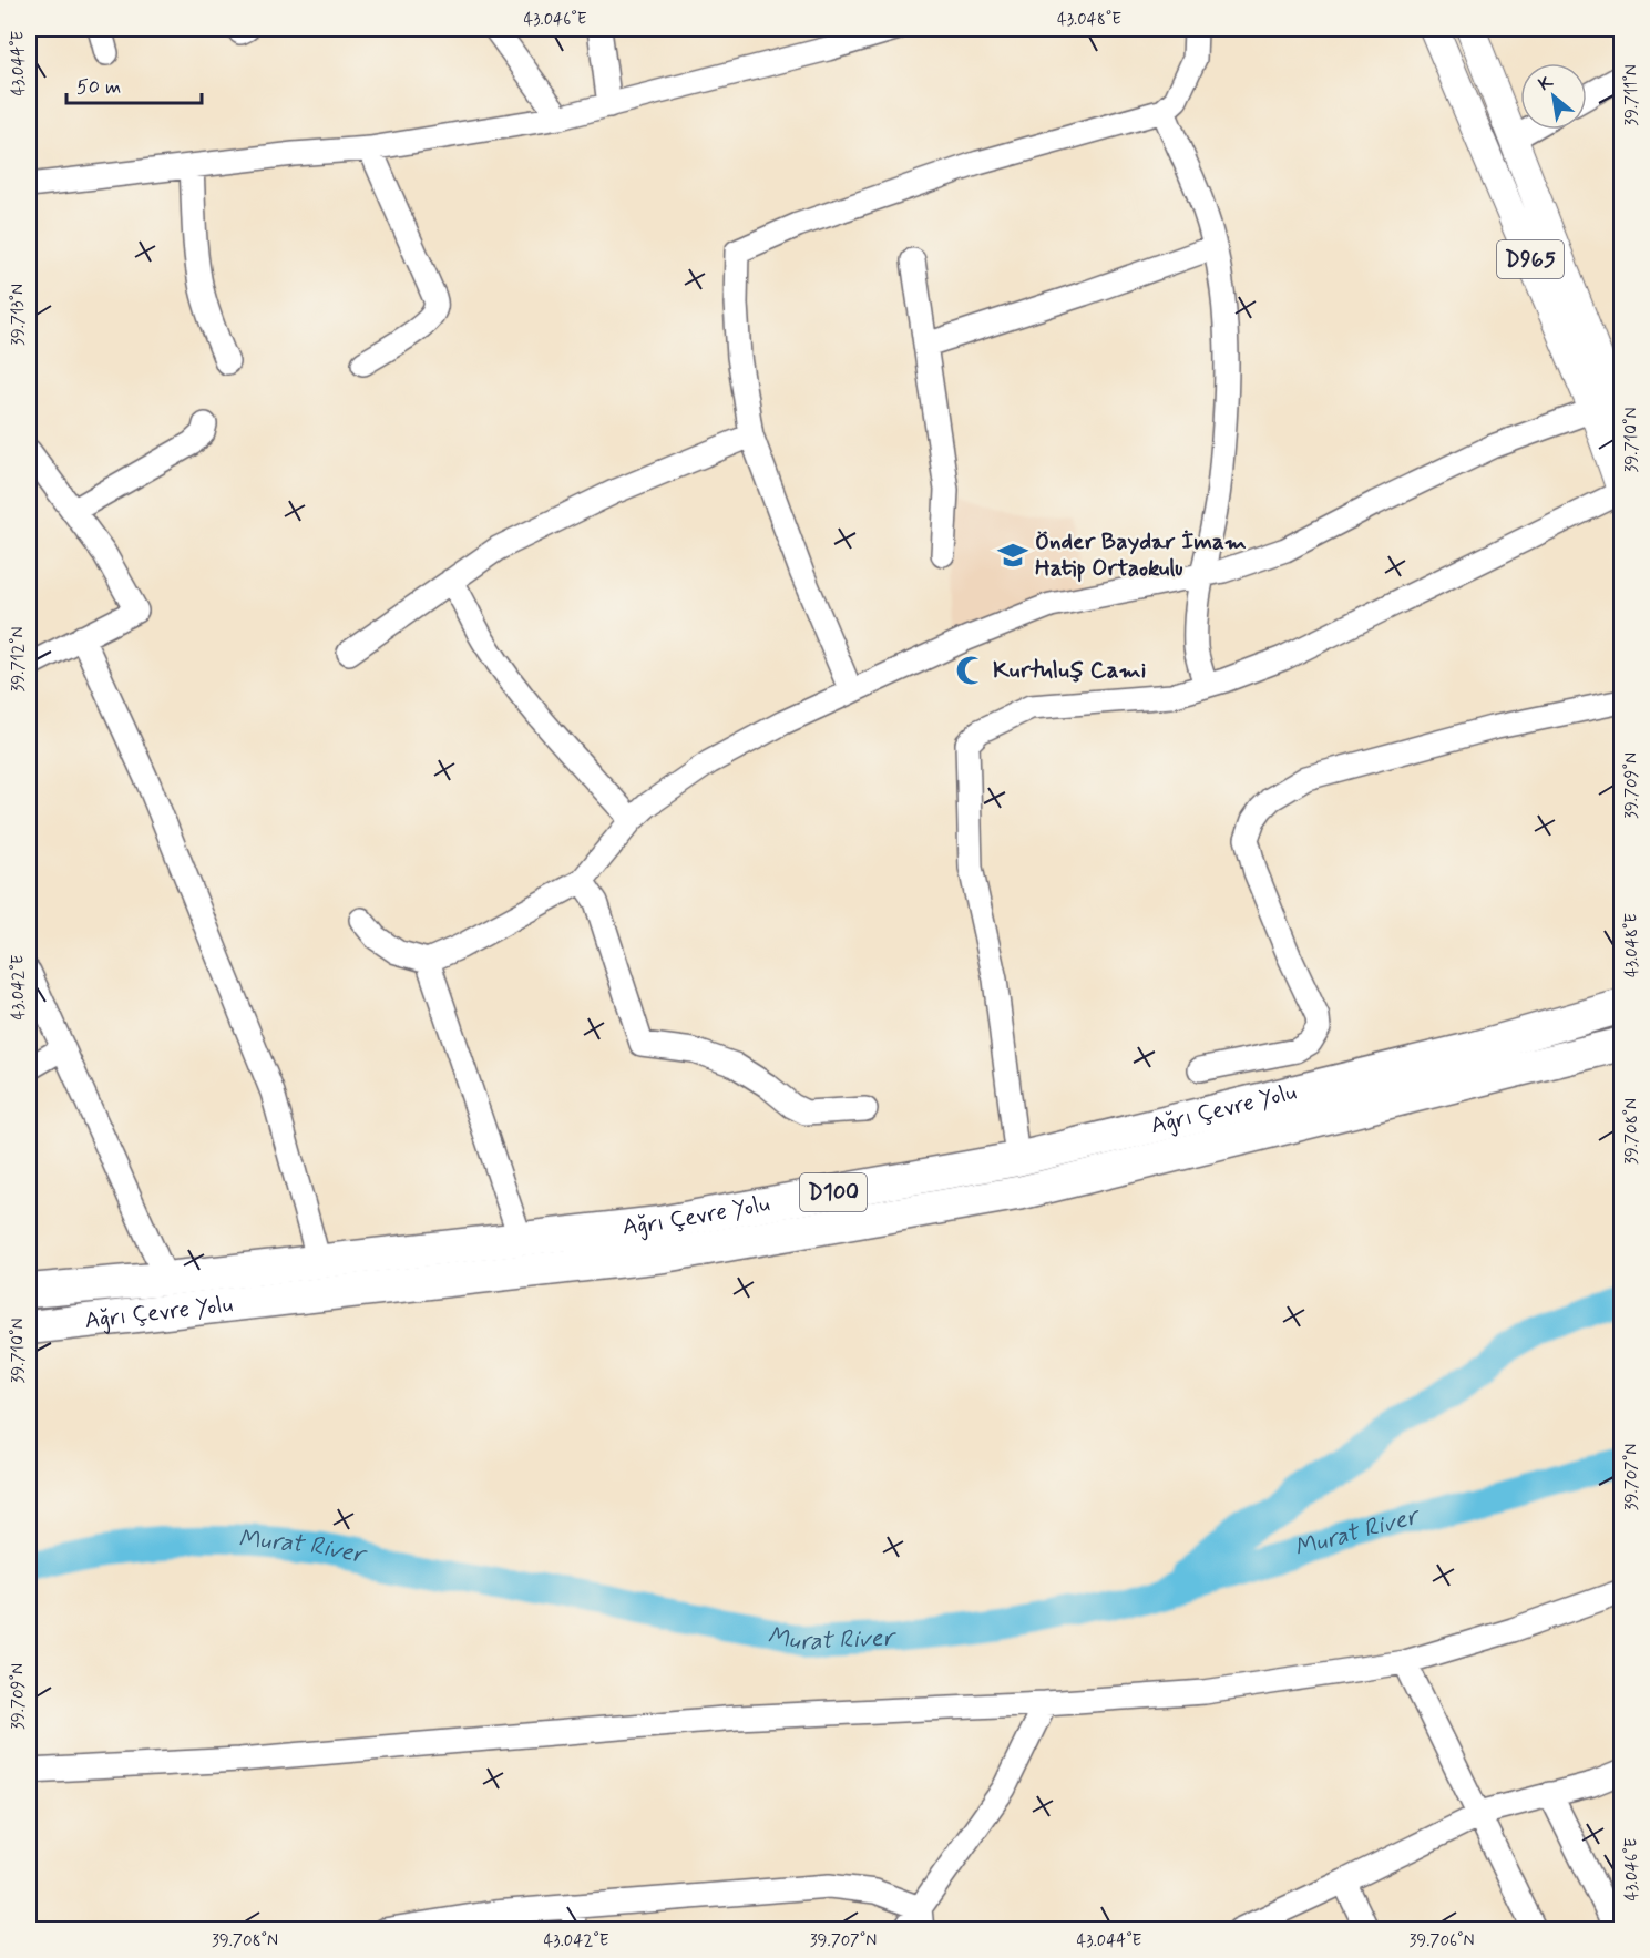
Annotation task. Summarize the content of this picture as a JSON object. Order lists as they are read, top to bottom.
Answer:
{
  "streets": {
    "highway": ["Ağrı Çevre Yolu", "D100"],
    "main road": ["D965"]
  },
  "water": ["Murat River"],
  "places": {
    "school or university": ["Önder Baydar İmam Hatip Ortaokulu"],
    "mosque": ["Kurtuluş Cami"]
  },
  "scale_bar": "50 m",
  "north": "top left",
  "coordinates": [
    "43.046°E",
    "43.048°E",
    "43.044°E",
    "39.711°N",
    "39.713°N",
    "39.710°N",
    "39.712°N",
    "39.709°N",
    "43.042°E",
    "39.708°N",
    "39.707°N",
    "39.706°N"
  ]
}
